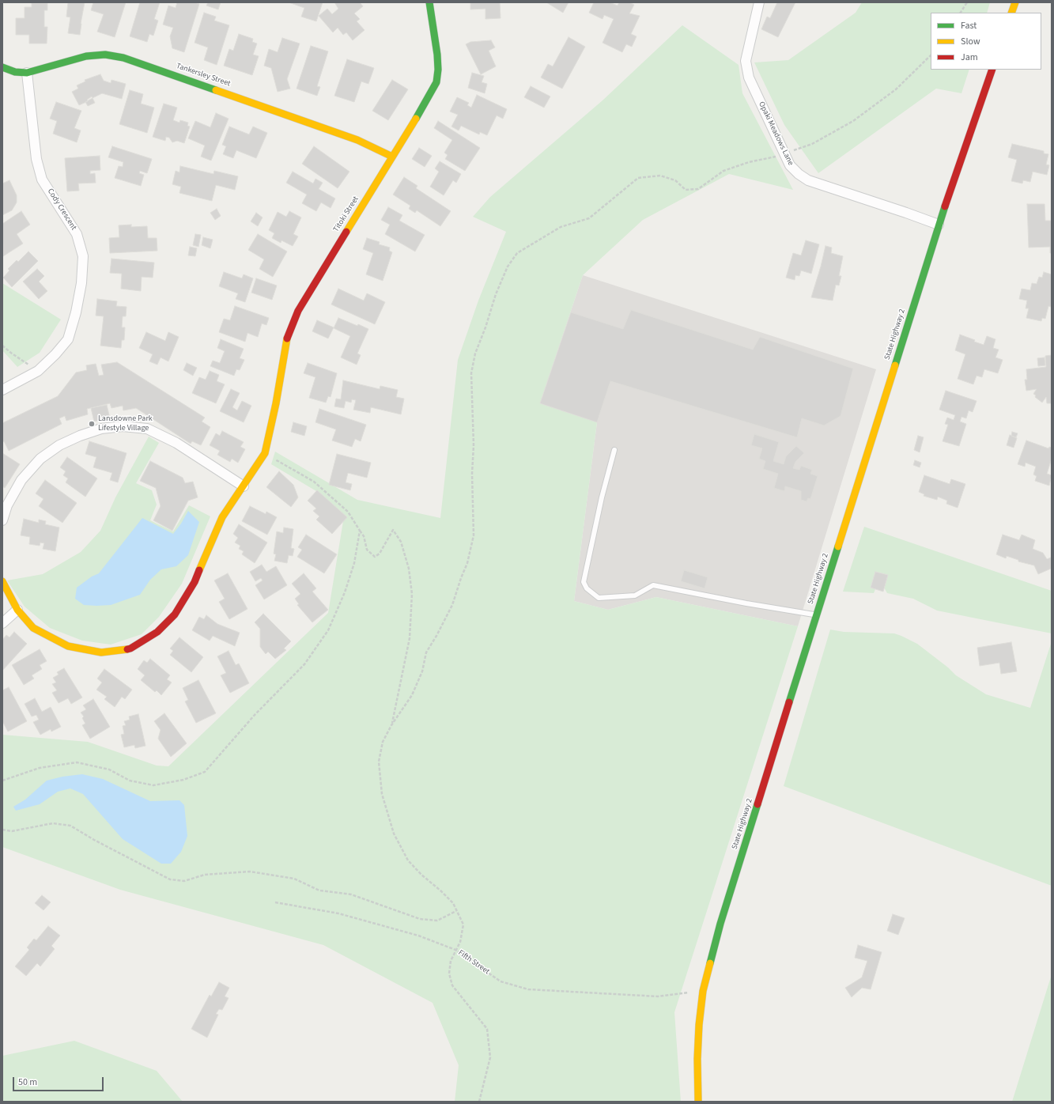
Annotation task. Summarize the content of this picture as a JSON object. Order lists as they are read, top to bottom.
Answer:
{
  "streets": {
    "main road": ["Tankersley Street", "Titoki Street", "State Highway 2"],
    "street": ["Opaki Meadows Lane", "Cody Crescent"],
    "path": ["Fifth Street"]
  },
  "crossings": [
    ["Tankersley Street", "Cody Crescent"],
    ["Tankersley Street", "Titoki Street"],
    ["Opaki Meadows Lane", "State Highway 2"]
  ],
  "places": ["Lansdowne Park Lifestyle Village"],
  "legend": ["Fast", "Slow", "Jam"],
  "scale_bar": "50 m"
}
